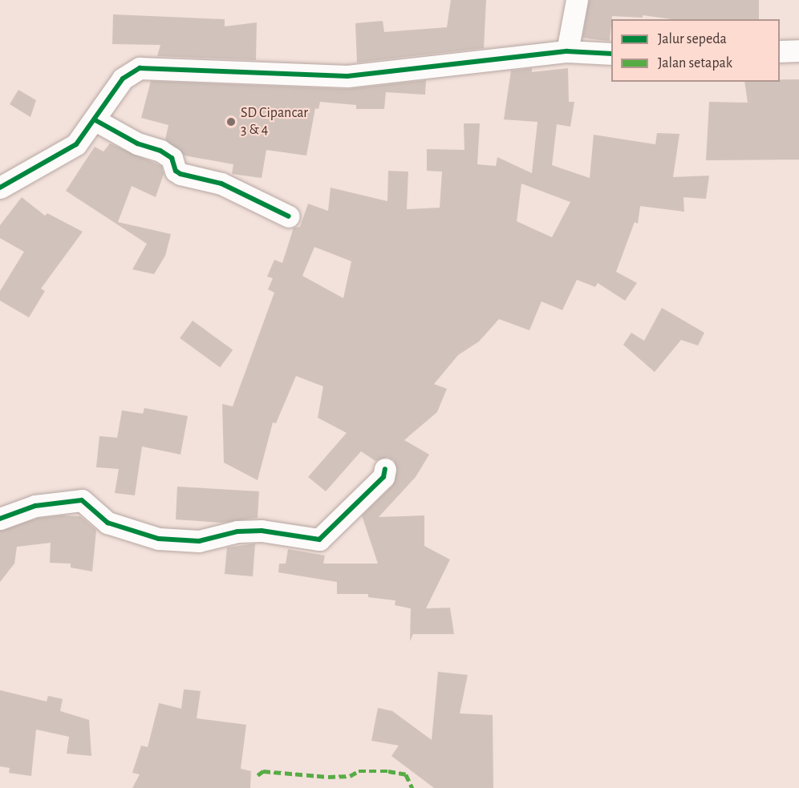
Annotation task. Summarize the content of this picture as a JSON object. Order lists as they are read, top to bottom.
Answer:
{
  "places": ["SD Cipancar 3 & 4"],
  "legend": ["Jalur sepeda", "Jalan setapak"]
}
